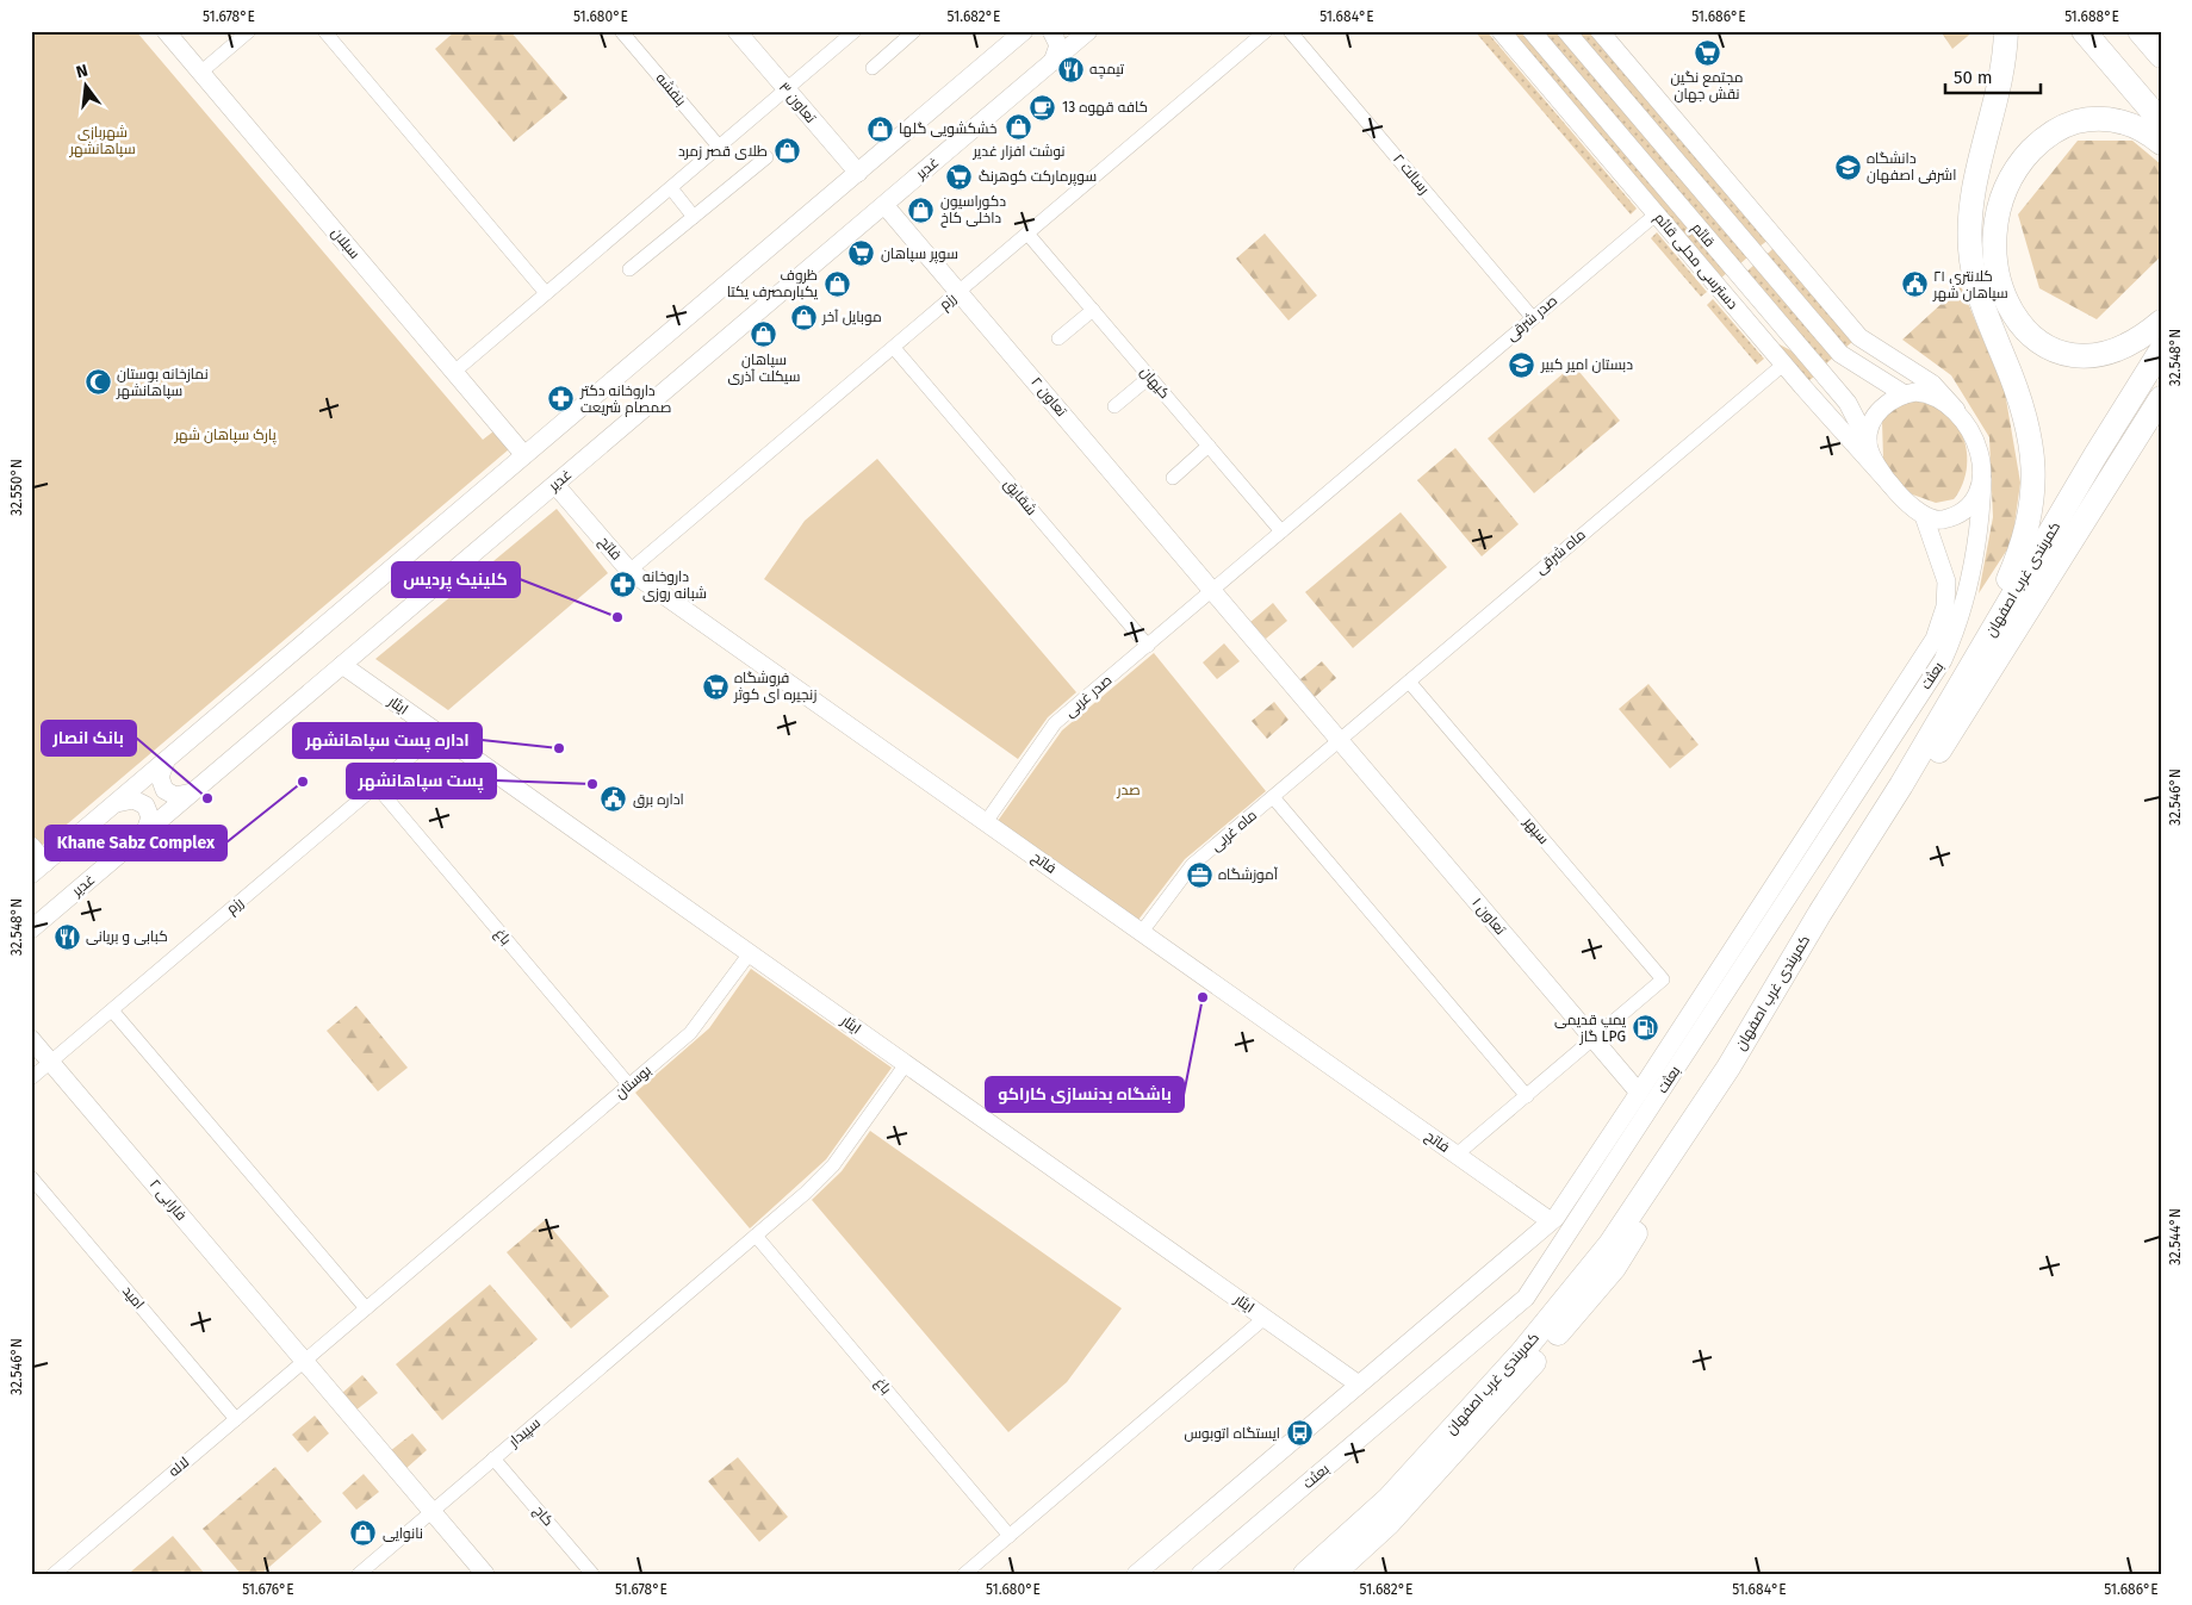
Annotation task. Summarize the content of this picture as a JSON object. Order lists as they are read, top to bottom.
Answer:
{
  "streets": {
    "highway": ["کمربندی غرب اصفهان"],
    "main road": [
      "تعاون ۳",
      "غدیر",
      "قائم",
      "سبلان",
      "دسترسی محلی قائم",
      "تعاون ۲",
      "فاتح",
      "بعثت",
      "ایثار",
      "تعاون ۱",
      "فارابی ۲"
    ],
    "street": [
      "بنفشه",
      "رسالت ۲",
      "رزم",
      "صدر شرقی",
      "کیهان",
      "شقایق",
      "ماه شرقی",
      "صدر غربی",
      "ماه غربی",
      "سپهر",
      "باغ",
      "بوستان",
      "امید",
      "سپیدار",
      "لاله",
      "کاج"
    ]
  },
  "crossings": [
    ["غدیر", "تعاون ۲"],
    ["غدیر", "فاتح"],
    ["غدیر", "ایثار"],
    ["رسالت ۲", "صدر شرقی"],
    ["قائم", "دسترسی محلی قائم"],
    ["قائم", "بعثت"],
    ["دسترسی محلی قائم", "صدر شرقی"],
    ["دسترسی محلی قائم", "ماه شرقی"],
    ["دسترسی محلی قائم", "بعثت"],
    ["رزم", "کیهان"],
    ["رزم", "تعاون ۲"],
    ["رزم", "شقایق"],
    ["رزم", "فاتح"],
    ["رزم", "ایثار"],
    ["رزم", "باغ"],
    ["رزم", "فارابی ۲"],
    ["صدر شرقی", "کیهان"],
    ["صدر شرقی", "تعاون ۲"],
    ["صدر شرقی", "صدر غربی"],
    ["تعاون ۲", "ماه شرقی"],
    ["تعاون ۲", "صدر غربی"],
    ["تعاون ۲", "ماه غربی"],
    ["تعاون ۲", "تعاون ۱"],
    ["شقایق", "صدر غربی"],
    ["فاتح", "بعثت"],
    ["فاتح", "صدر غربی"],
    ["فاتح", "ماه غربی"],
    ["ماه شرقی", "ماه غربی"],
    ["ماه شرقی", "سپهر"],
    ["ماه شرقی", "تعاون ۱"],
    ["بعثت", "ایثار"],
    ["بعثت", "تعاون ۱"],
    ["ایثار", "بوستان"],
    ["ایثار", "سپیدار"],
    ["ماه غربی", "تعاون ۱"],
    ["سپهر", "تعاون ۱"],
    ["باغ", "بوستان"],
    ["باغ", "سپیدار"],
    ["بوستان", "لاله"],
    ["فارابی ۲", "سپیدار"],
    ["فارابی ۲", "لاله"],
    ["امید", "لاله"],
    ["سپیدار", "کاج"]
  ],
  "parks": ["شهربازی سپاهانشهر", "پارک سپاهان شهر", "صدر"],
  "places": {
    "supermarket": [
      "مجتمع نگین نقش جهان",
      "سوپرمارکت کوهرنگ",
      "سوپر سپاهان",
      "فروشگاه زنجیره ای کوثر"
    ],
    "restaurant": ["تیمچه", "کبابی و بریانی"],
    "cafe": ["کافه قهوه 13"],
    "shop": [
      "نوشت افزار غدیر",
      "خشکشویی گلها",
      "طلای قصر زمرد",
      "دکوراسیون داخلی کاخ",
      "ظروف یکبارمصرف یکتا",
      "موبایل آخر",
      "سپاهان سیکلت آذری",
      "نانوایی"
    ],
    "school or university": ["دانشگاه اشرفی اصفهان", "دبستان امیر کبیر"],
    "public building": ["کلانتری ۲۱ سپاهان شهر", "اداره برق"],
    "mosque": ["نمازخانه بوستان سپاهانشهر"],
    "pharmacy": ["داروخانه دکتر صمصام شریعت", "داروخانه شبانه روزی"],
    "other": [
      "کلینیک پردیس",
      "اداره پست سپاهانشهر",
      "Khane Sabz Complex",
      "پست سپاهانشهر",
      "بانک انصار",
      "باشگاه بدنسازی کاراکو"
    ],
    "office": ["آموزشگاه"],
    "fuel station": ["پمپ قدیمی گاز LPG"],
    "bus stop": ["ایستگاه اتوبوس"]
  },
  "scale_bar": "50 m",
  "north": "top",
  "coordinates": [
    "51.678°E",
    "51.680°E",
    "51.682°E",
    "51.684°E",
    "51.686°E",
    "51.688°E",
    "32.548°N",
    "32.550°N",
    "32.546°N",
    "32.544°N",
    "51.676°E"
  ]
}
